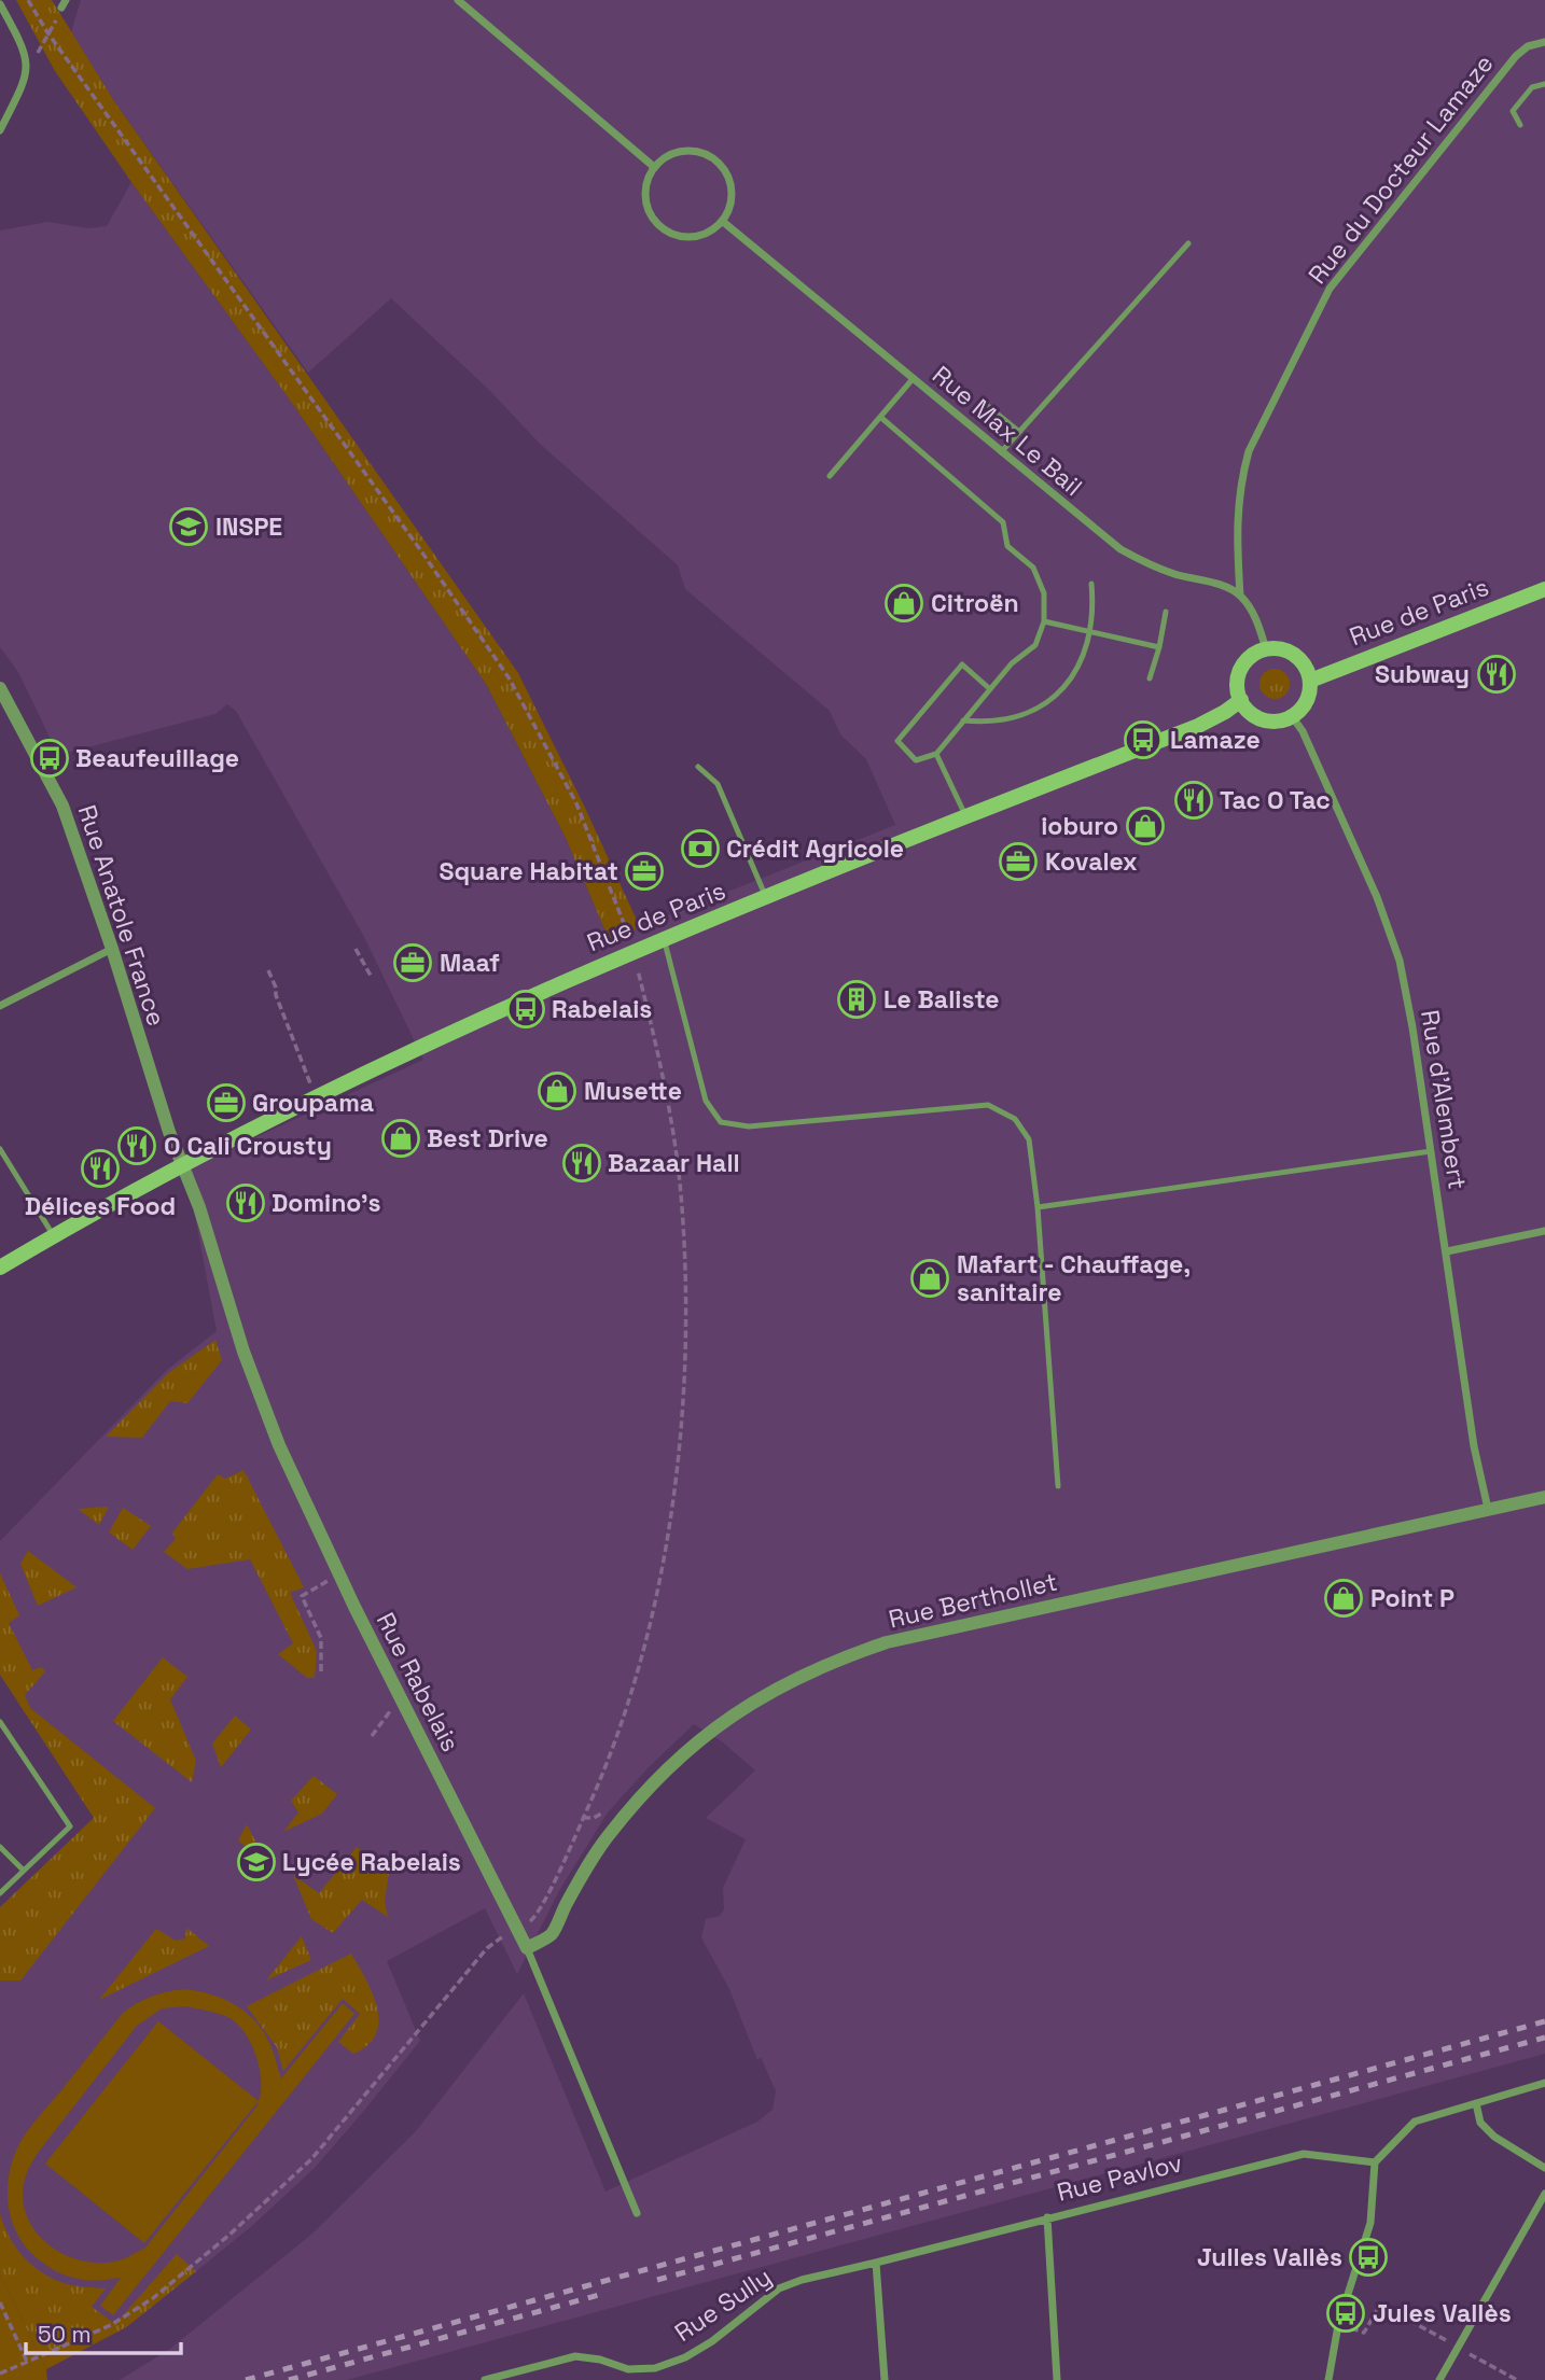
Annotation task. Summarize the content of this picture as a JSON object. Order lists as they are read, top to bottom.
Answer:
{
  "streets": {
    "main road": ["Rue de Paris"],
    "street": [
      "Rue du Docteur Lamaze",
      "Rue Max Le Bail",
      "Rue Anatole France",
      "Rue d'Alembert",
      "Rue Berthollet",
      "Rue Rabelais",
      "Rue Pavlov",
      "Rue Sully"
    ]
  },
  "crossings": [
    ["Rue du Docteur Lamaze", "Rue Max Le Bail"],
    ["Rue de Paris", "Rue Anatole France"],
    ["Rue de Paris", "Rue d'Alembert"],
    ["Rue de Paris", "Rue Rabelais"],
    ["Rue Anatole France", "Rue Rabelais"],
    ["Rue d'Alembert", "Rue Berthollet"],
    ["Rue Berthollet", "Rue Rabelais"],
    ["Rue Pavlov", "Rue Sully"]
  ],
  "places": {
    "school or university": ["INSPE", "Lycée Rabelais"],
    "shop": [
      "Citroën",
      "ioburo",
      "Musette",
      "Best Drive",
      "Mafart - Chauffage, sanitaire",
      "Point P"
    ],
    "restaurant": [
      "Subway",
      "Tac O Tac",
      "O Cali Crousty",
      "Bazaar Hall",
      "Délices Food",
      "Domino's"
    ],
    "bus stop": [
      "Lamaze",
      "Beaufeuillage",
      "Rabelais",
      "Julles Vallès",
      "Jules Vallès"
    ],
    "bank": ["Crédit Agricole"],
    "office": [
      "Kovalex",
      "Square Habitat",
      "Maaf",
      "Groupama"
    ],
    "building": ["Le Baliste"]
  },
  "scale_bar": "50 m"
}
